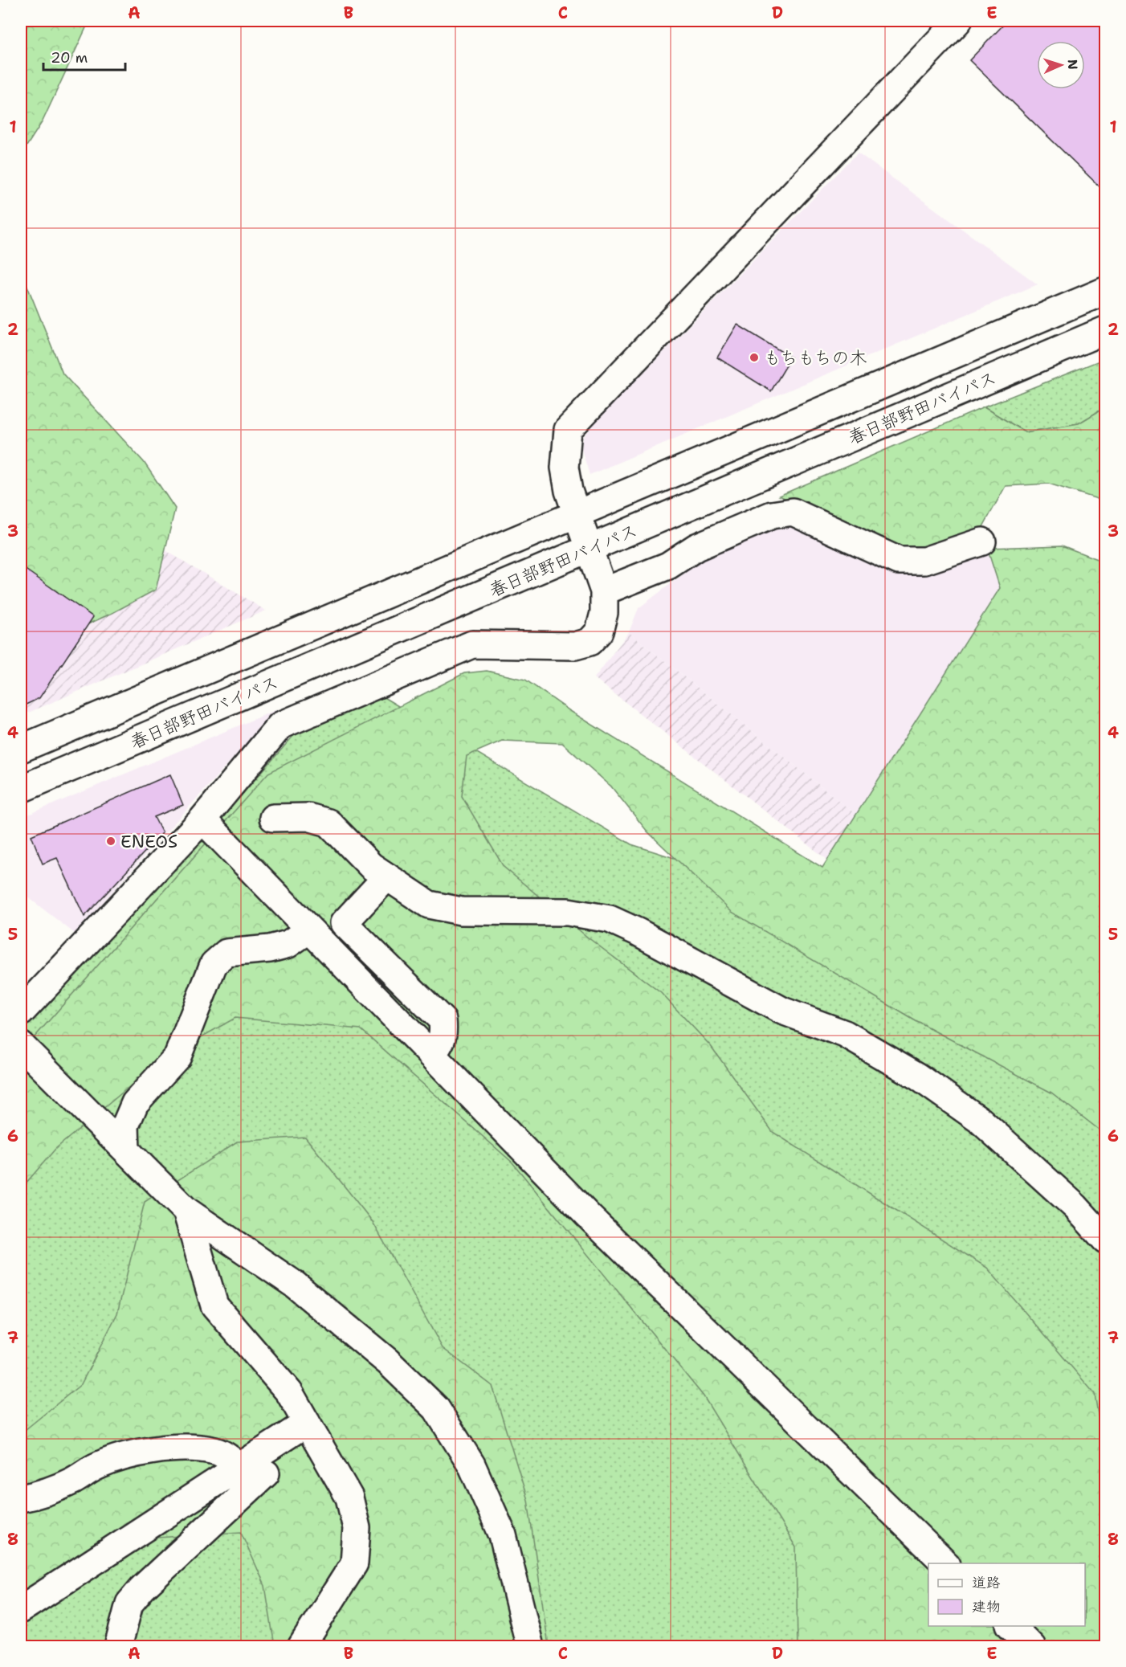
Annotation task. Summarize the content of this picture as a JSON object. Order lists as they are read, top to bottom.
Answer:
{
  "streets": {
    "main road": ["春日部野田バイパス"]
  },
  "places": ["もちもちの木", "ENEOS"],
  "legend": ["道路", "建物"],
  "scale_bar": "20 m",
  "north": "right",
  "grid": {
    "columns": [
      "A",
      "B",
      "C",
      "D",
      "E"
    ],
    "rows": [
      "1",
      "2",
      "3",
      "4",
      "5",
      "6",
      "7",
      "8"
    ]
  }
}
